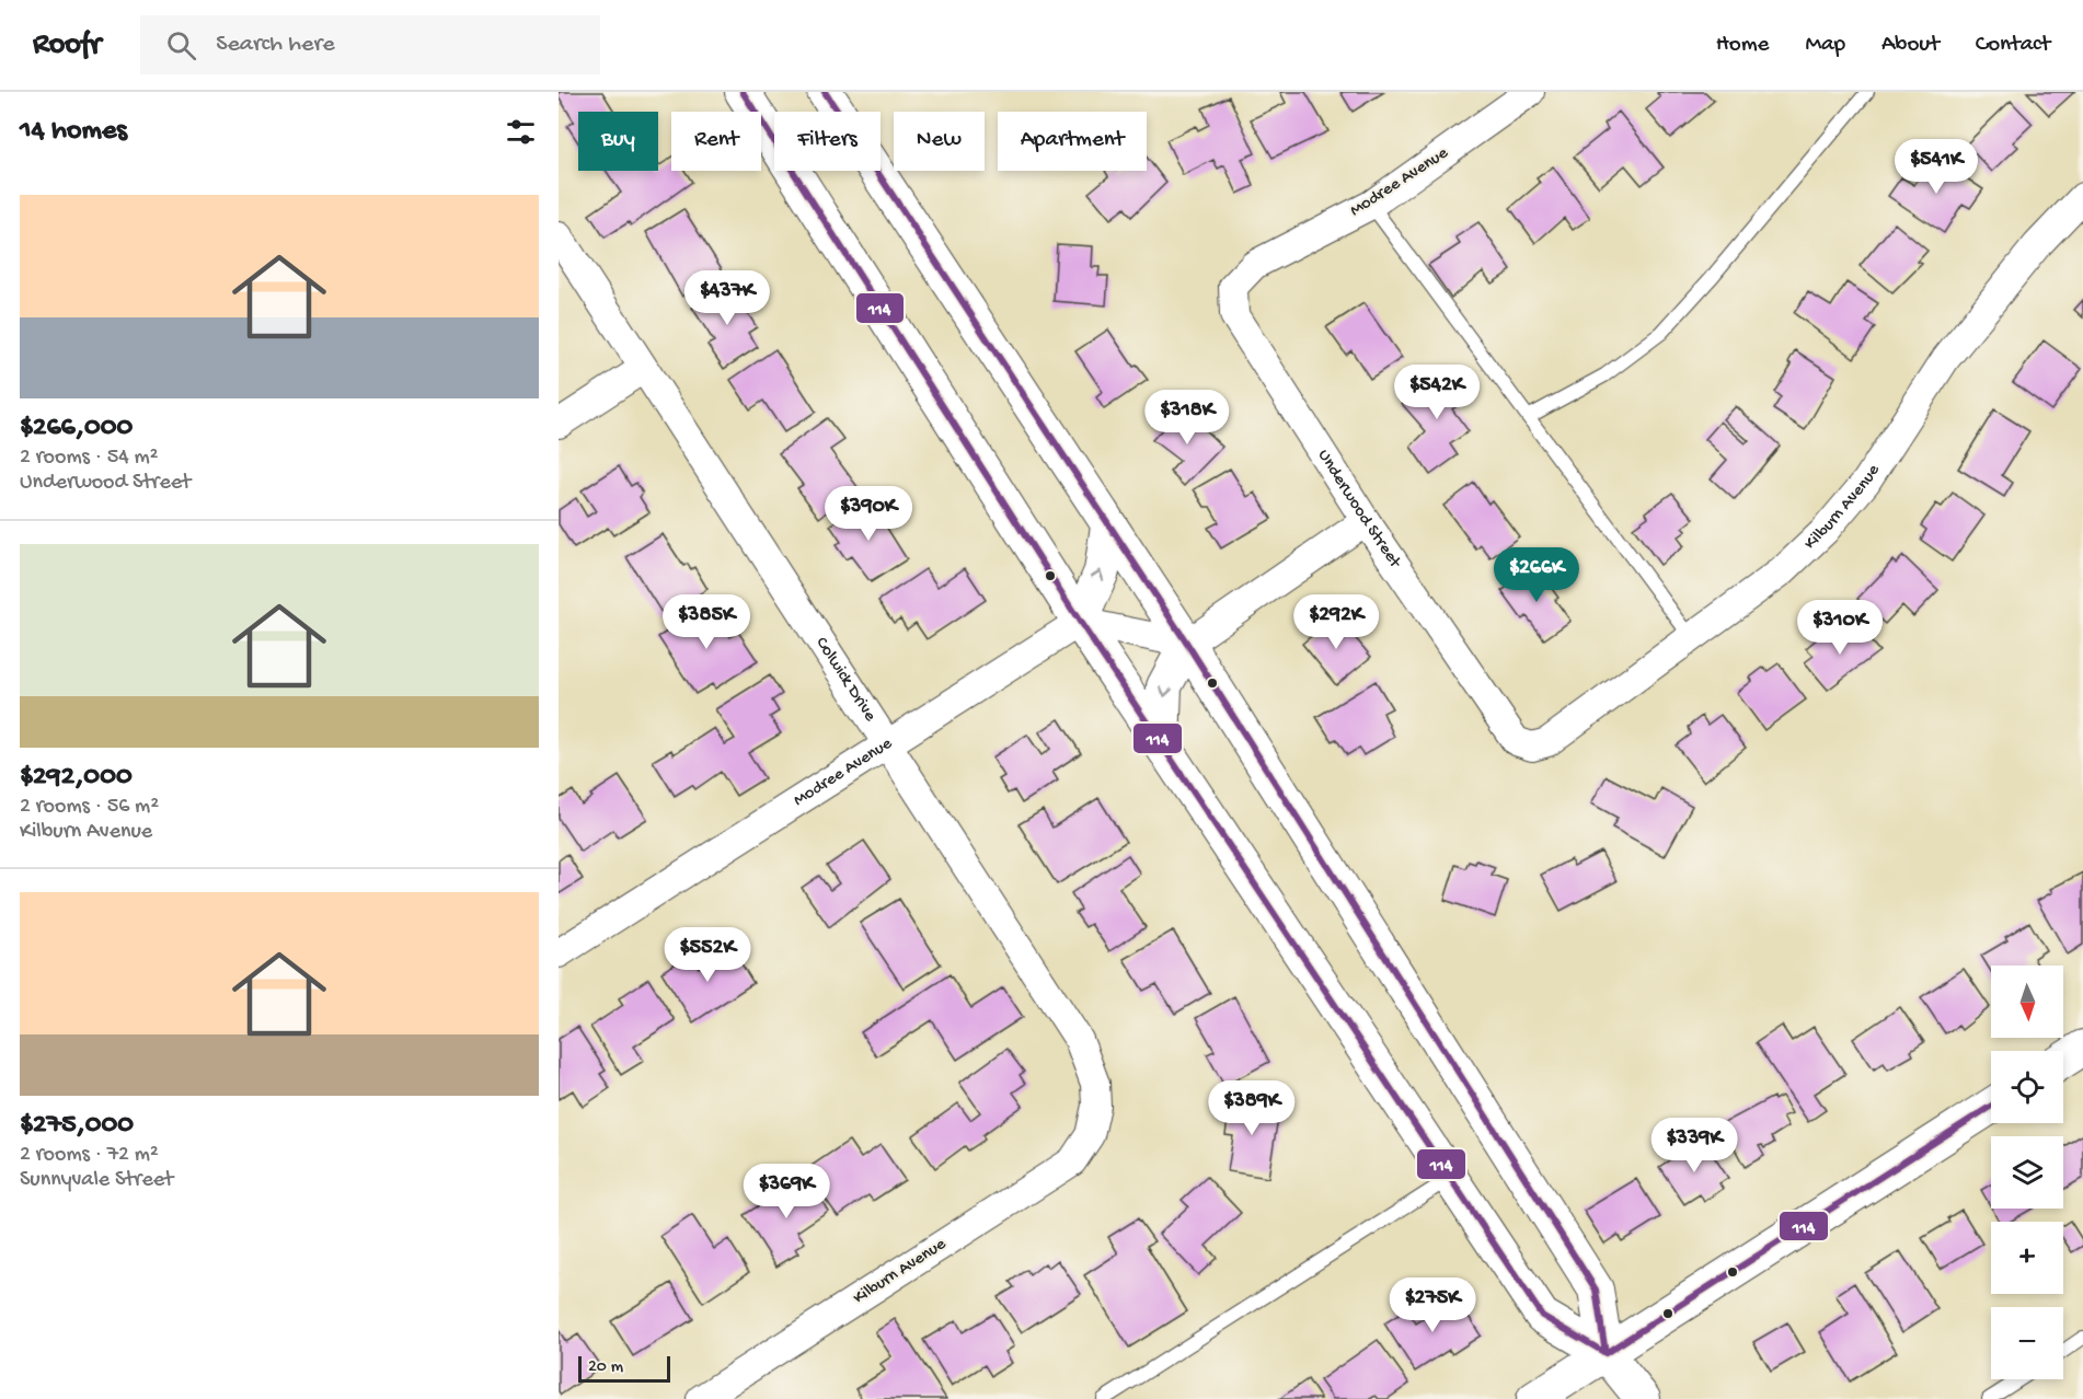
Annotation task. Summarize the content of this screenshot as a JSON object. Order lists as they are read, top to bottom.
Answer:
{
  "streets": {
    "street": [
      "Modree Avenue",
      "Kilburn Avenue",
      "Underwood Street",
      "Colwick Drive"
    ]
  },
  "crossings": [
    ["Modree Avenue", "Underwood Street"],
    ["Modree Avenue", "Colwick Drive"],
    ["Kilburn Avenue", "Underwood Street"],
    ["Kilburn Avenue", "Colwick Drive"]
  ],
  "lines": ["transit line 114"],
  "scale_bar": "20 m",
  "north": "bottom",
  "page": {
    "header": "Roofr",
    "search": "Search here",
    "nav": [
      "Home",
      "Map",
      "About",
      "Contact"
    ],
    "heading": "14 homes",
    "chip": [
      "Buy",
      "Rent",
      "Filters",
      "New",
      "Apartment"
    ],
    "price": [
      "$541K",
      "$437K",
      "$542K",
      "$318K",
      "$390K",
      "$266K",
      "$385K",
      "$292K",
      "$310K",
      "$552K",
      "$389K",
      "$339K",
      "$369K",
      "$275K"
    ],
    "list": [
      {
        "name": "$266,000",
        "note": "2 rooms · 54 m² · Underwood Street"
      },
      {
        "name": "$292,000",
        "note": "2 rooms · 56 m² · Kilburn Avenue"
      },
      {
        "name": "$275,000",
        "note": "2 rooms · 72 m² · Sunnyvale Street"
      }
    ],
    "map_buttons": ["+", "−"],
    "scale": "20 m"
  }
}
